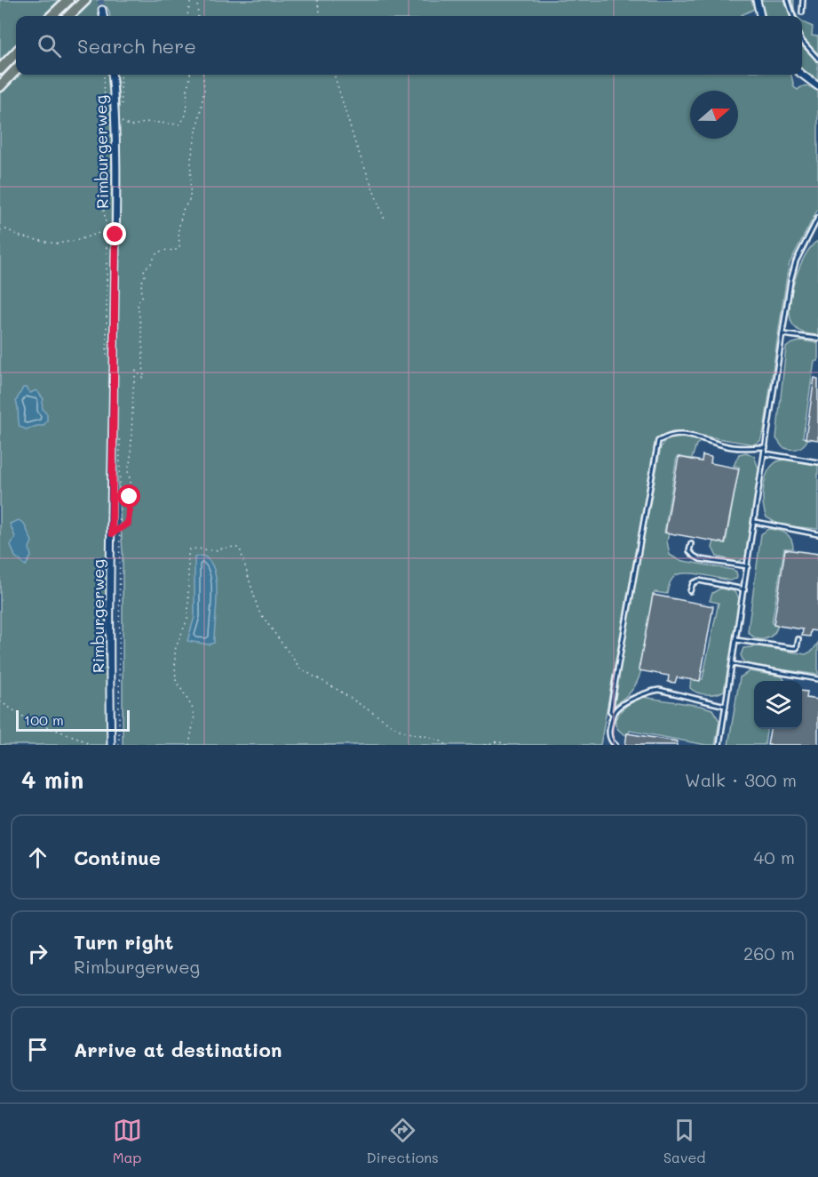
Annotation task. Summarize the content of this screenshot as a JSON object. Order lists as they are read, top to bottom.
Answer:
{
  "streets": {
    "street": ["Rimburgerweg"]
  },
  "scale_bar": "100 m",
  "north": "right",
  "page": {
    "search": "Search here",
    "scale": "100 m",
    "heading": ["4 min", "Walk · 300 m"],
    "list": [
      ["Continue", "40 m"],
      ["Turn right", "Rimburgerweg", "260 m"],
      "Arrive at destination"
    ],
    "nav": ["Map", "Directions", "Saved"]
  }
}
